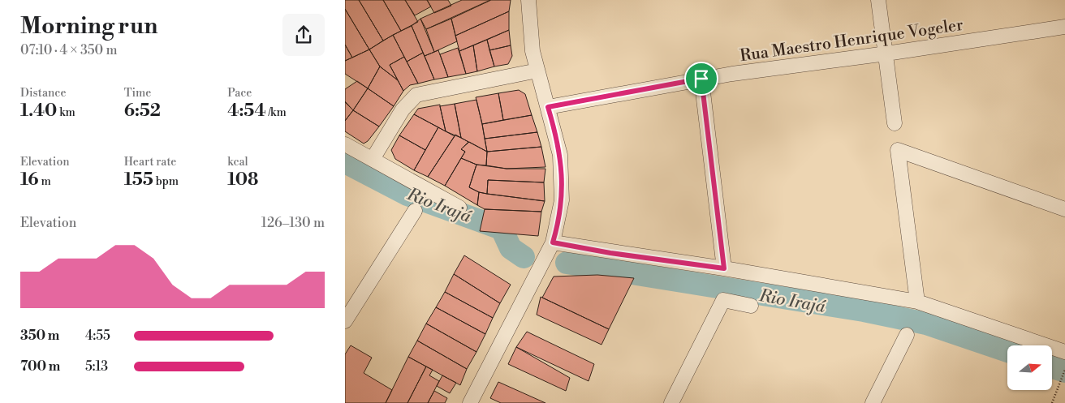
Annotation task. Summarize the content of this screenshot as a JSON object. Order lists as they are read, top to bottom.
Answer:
{
  "streets": {
    "street": ["Rua Maestro Henrique Vogeler"]
  },
  "water": ["Rio Irajá"],
  "north": "right",
  "page": {
    "heading": ["Morning run", "07:10 · 4 × 350 m"],
    "stats": [
      ["Distance", "1.40 km"],
      ["Time", "6:52"],
      ["Pace", "4:54 /km"],
      ["Elevation", "16 m"],
      ["Heart rate", "155 bpm"],
      ["kcal", "108"]
    ],
    "chart": ["Elevation", "126–130 m"],
    "list": [
      {
        "name": "350 m",
        "note": "4:55"
      },
      {
        "name": "700 m",
        "note": "5:13"
      }
    ]
  }
}
